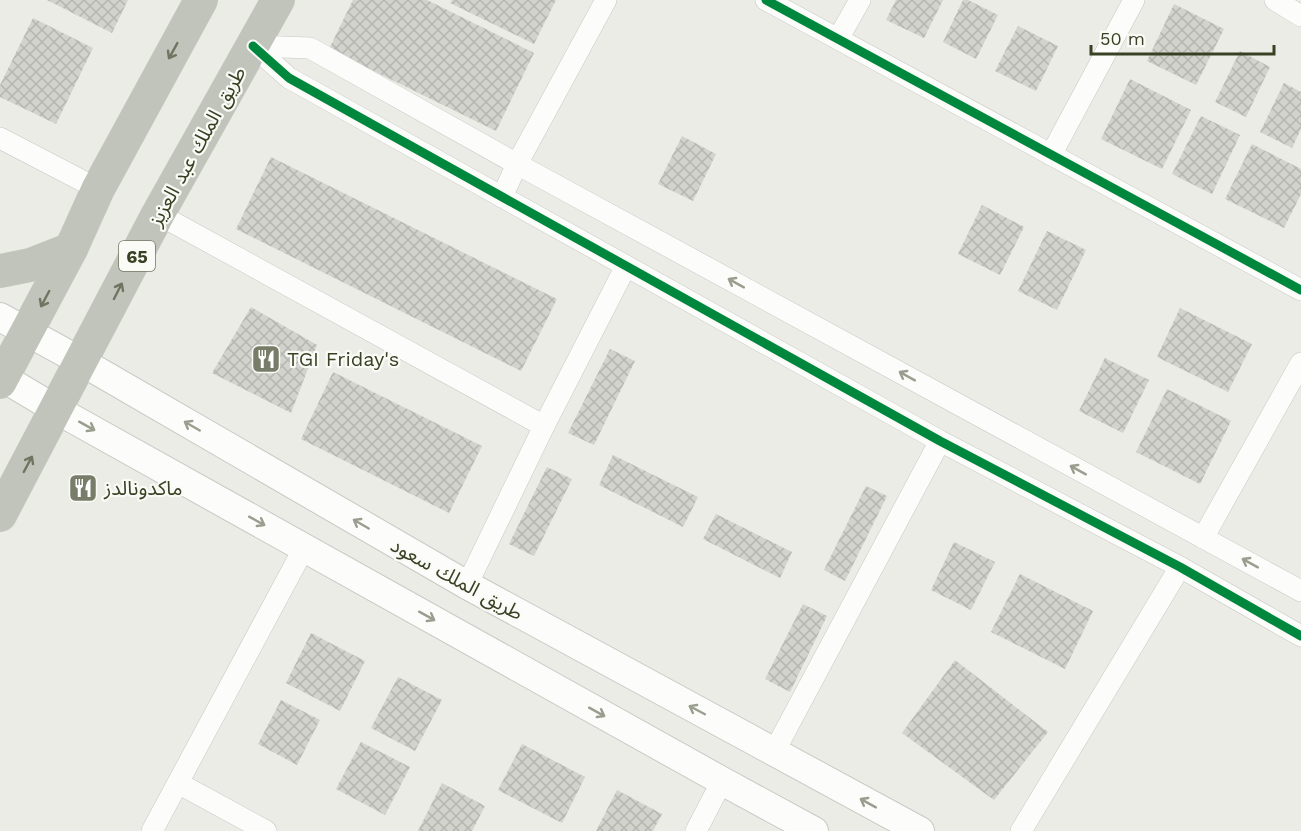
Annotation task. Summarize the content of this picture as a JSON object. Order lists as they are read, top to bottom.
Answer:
{
  "streets": {
    "highway": ["طريق الملك عبد العزيز", "65"],
    "main road": ["طريق الملك سعود"]
  },
  "crossings": [
    ["طريق الملك عبد العزيز", "طريق الملك سعود"]
  ],
  "places": {
    "restaurant": ["TGI Friday's", "ماكدونالدز"]
  },
  "scale_bar": "50 m"
}
